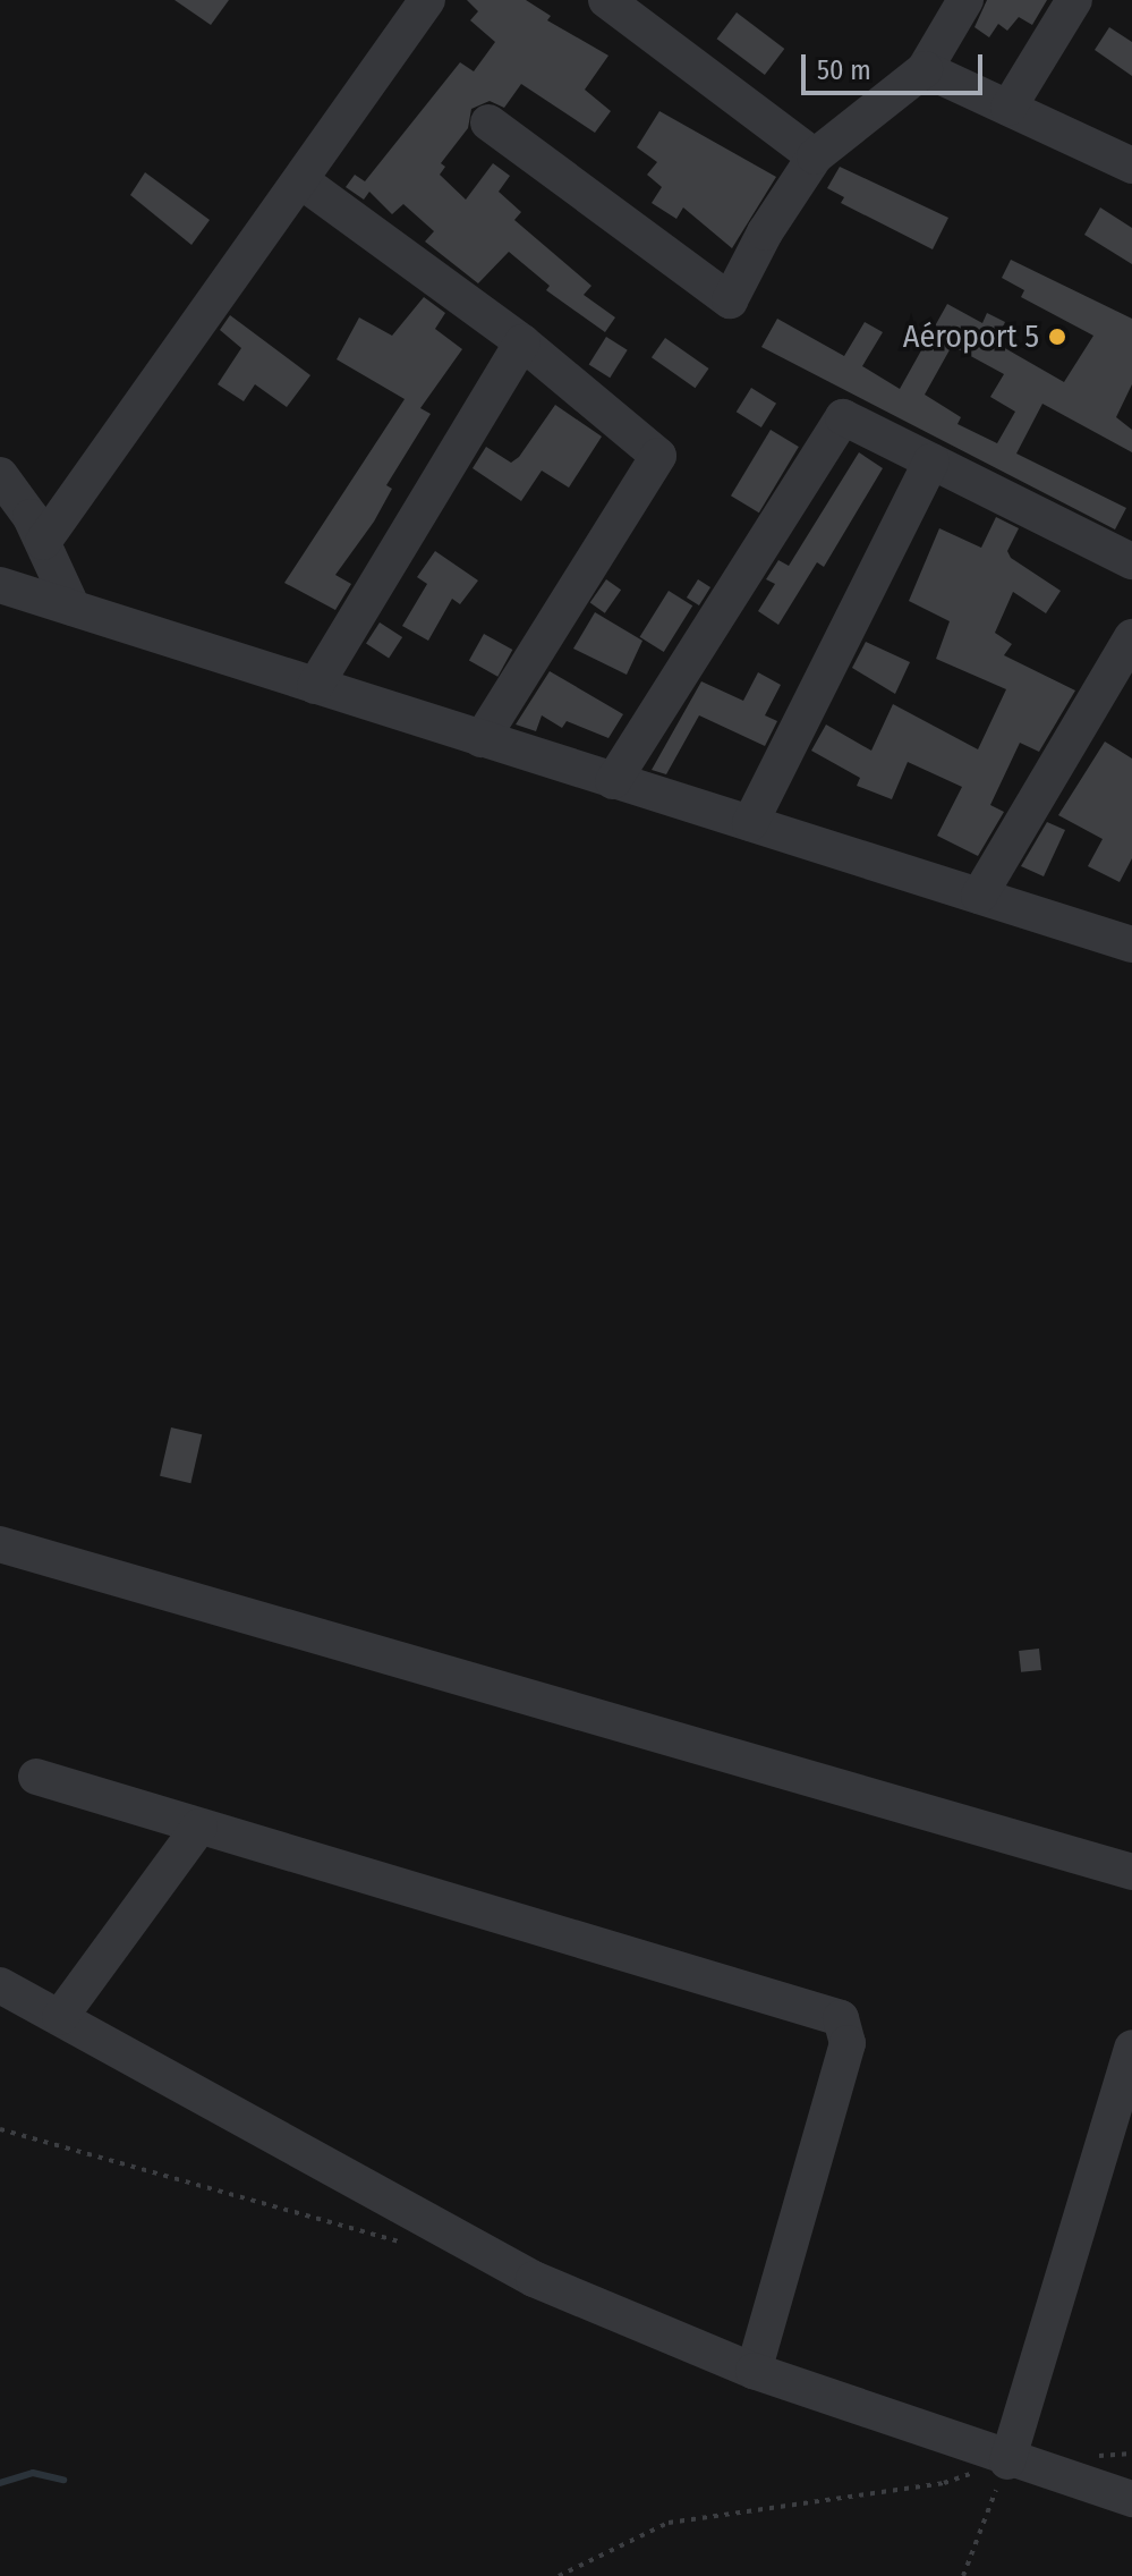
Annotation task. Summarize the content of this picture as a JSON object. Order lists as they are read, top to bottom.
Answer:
{
  "places": ["Aéroport 5"],
  "scale_bar": "50 m"
}
